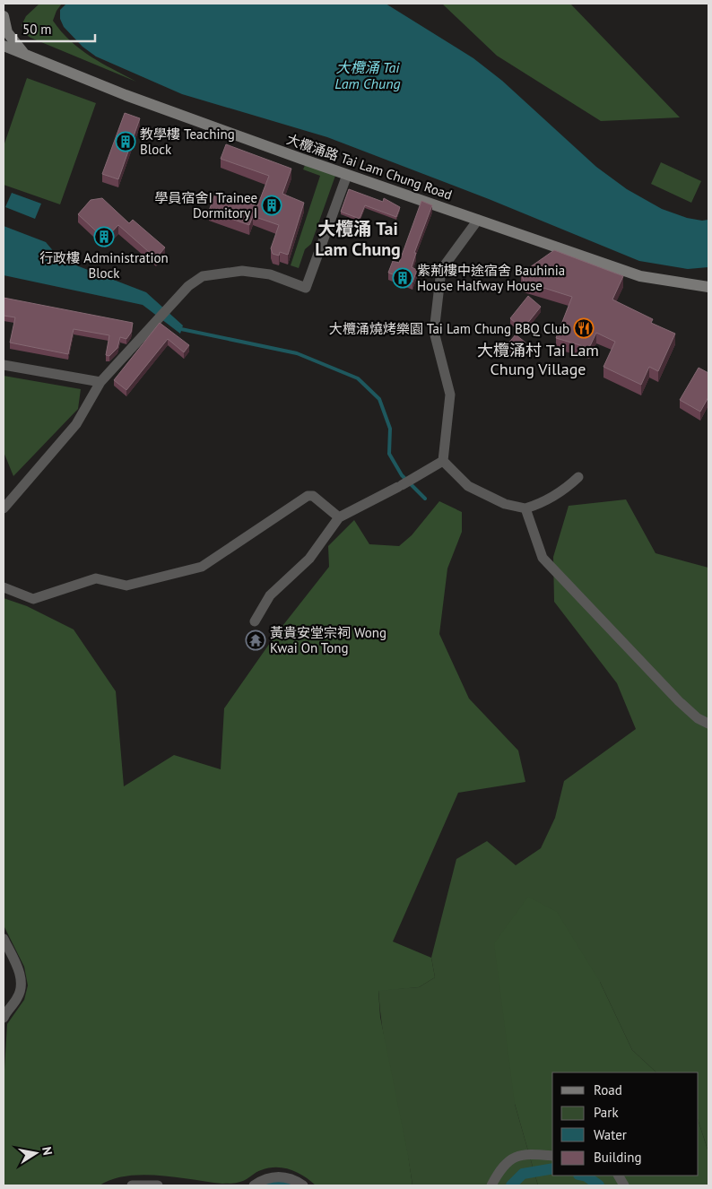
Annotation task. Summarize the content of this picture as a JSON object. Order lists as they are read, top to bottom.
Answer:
{
  "streets": {
    "street": ["大欖涌路 Tai Lam Chung Road"]
  },
  "districts": ["大欖涌 Tai Lam Chung", "大欖涌村 Tai Lam Chung Village"],
  "water": ["大欖涌 Tai Lam Chung"],
  "places": {
    "building": [
      "教學樓 Teaching Block",
      "學員宿舍I Trainee Dormitory I",
      "行政樓 Administration Block",
      "紫荊樓中途宿舍 Bauhinia House Halfway House"
    ],
    "restaurant": ["大欖涌燒烤樂園 Tai Lam Chung BBQ Club"],
    "temple": ["黃貴安堂宗祠 Wong Kwai On Tong"]
  },
  "legend": [
    "Road",
    "Park",
    "Water",
    "Building"
  ],
  "scale_bar": "50 m",
  "north": "right"
}
